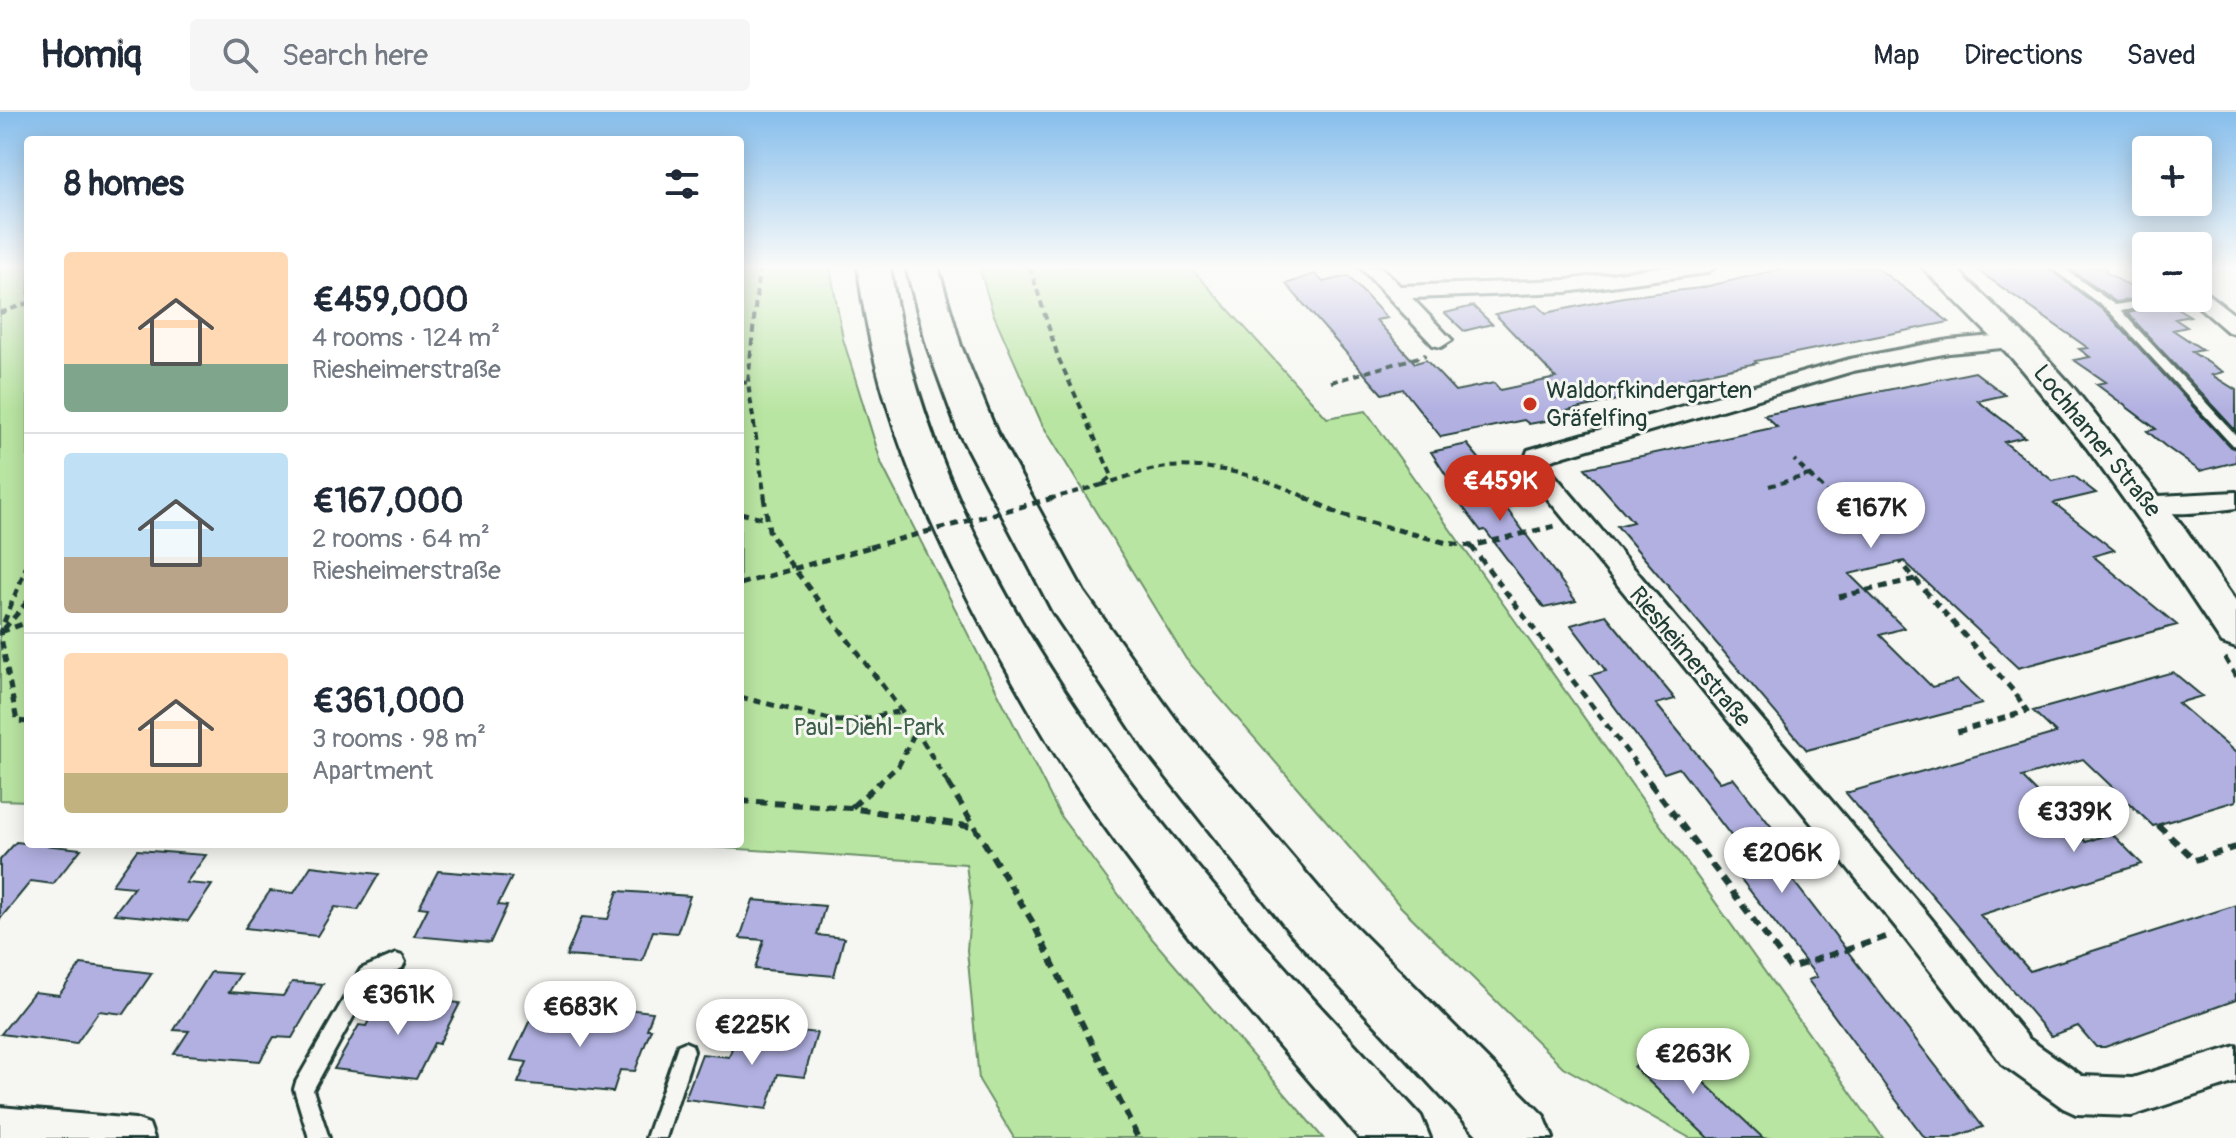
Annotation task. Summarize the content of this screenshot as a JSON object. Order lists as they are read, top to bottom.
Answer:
{
  "streets": {
    "street": ["Lochhamer Straße", "Riesheimerstraße"]
  },
  "crossings": [
    ["Lochhamer Straße", "Riesheimerstraße"]
  ],
  "parks": ["Paul-Diehl-Park"],
  "places": ["Waldorfkindergarten Gräfelfing"],
  "page": {
    "header": "Homiq",
    "search": "Search here",
    "nav": ["Map", "Directions", "Saved"],
    "map_buttons": ["+", "−"],
    "heading": "8 homes",
    "list": [
      {
        "name": "€459,000",
        "note": "4 rooms · 124 m² · Riesheimerstraße"
      },
      {
        "name": "€167,000",
        "note": "2 rooms · 64 m² · Riesheimerstraße"
      },
      {
        "name": "€361,000",
        "note": "3 rooms · 98 m² · Apartment"
      }
    ],
    "price": [
      "€459K",
      "€167K",
      "€339K",
      "€206K",
      "€361K",
      "€683K",
      "€225K",
      "€263K"
    ]
  }
}
